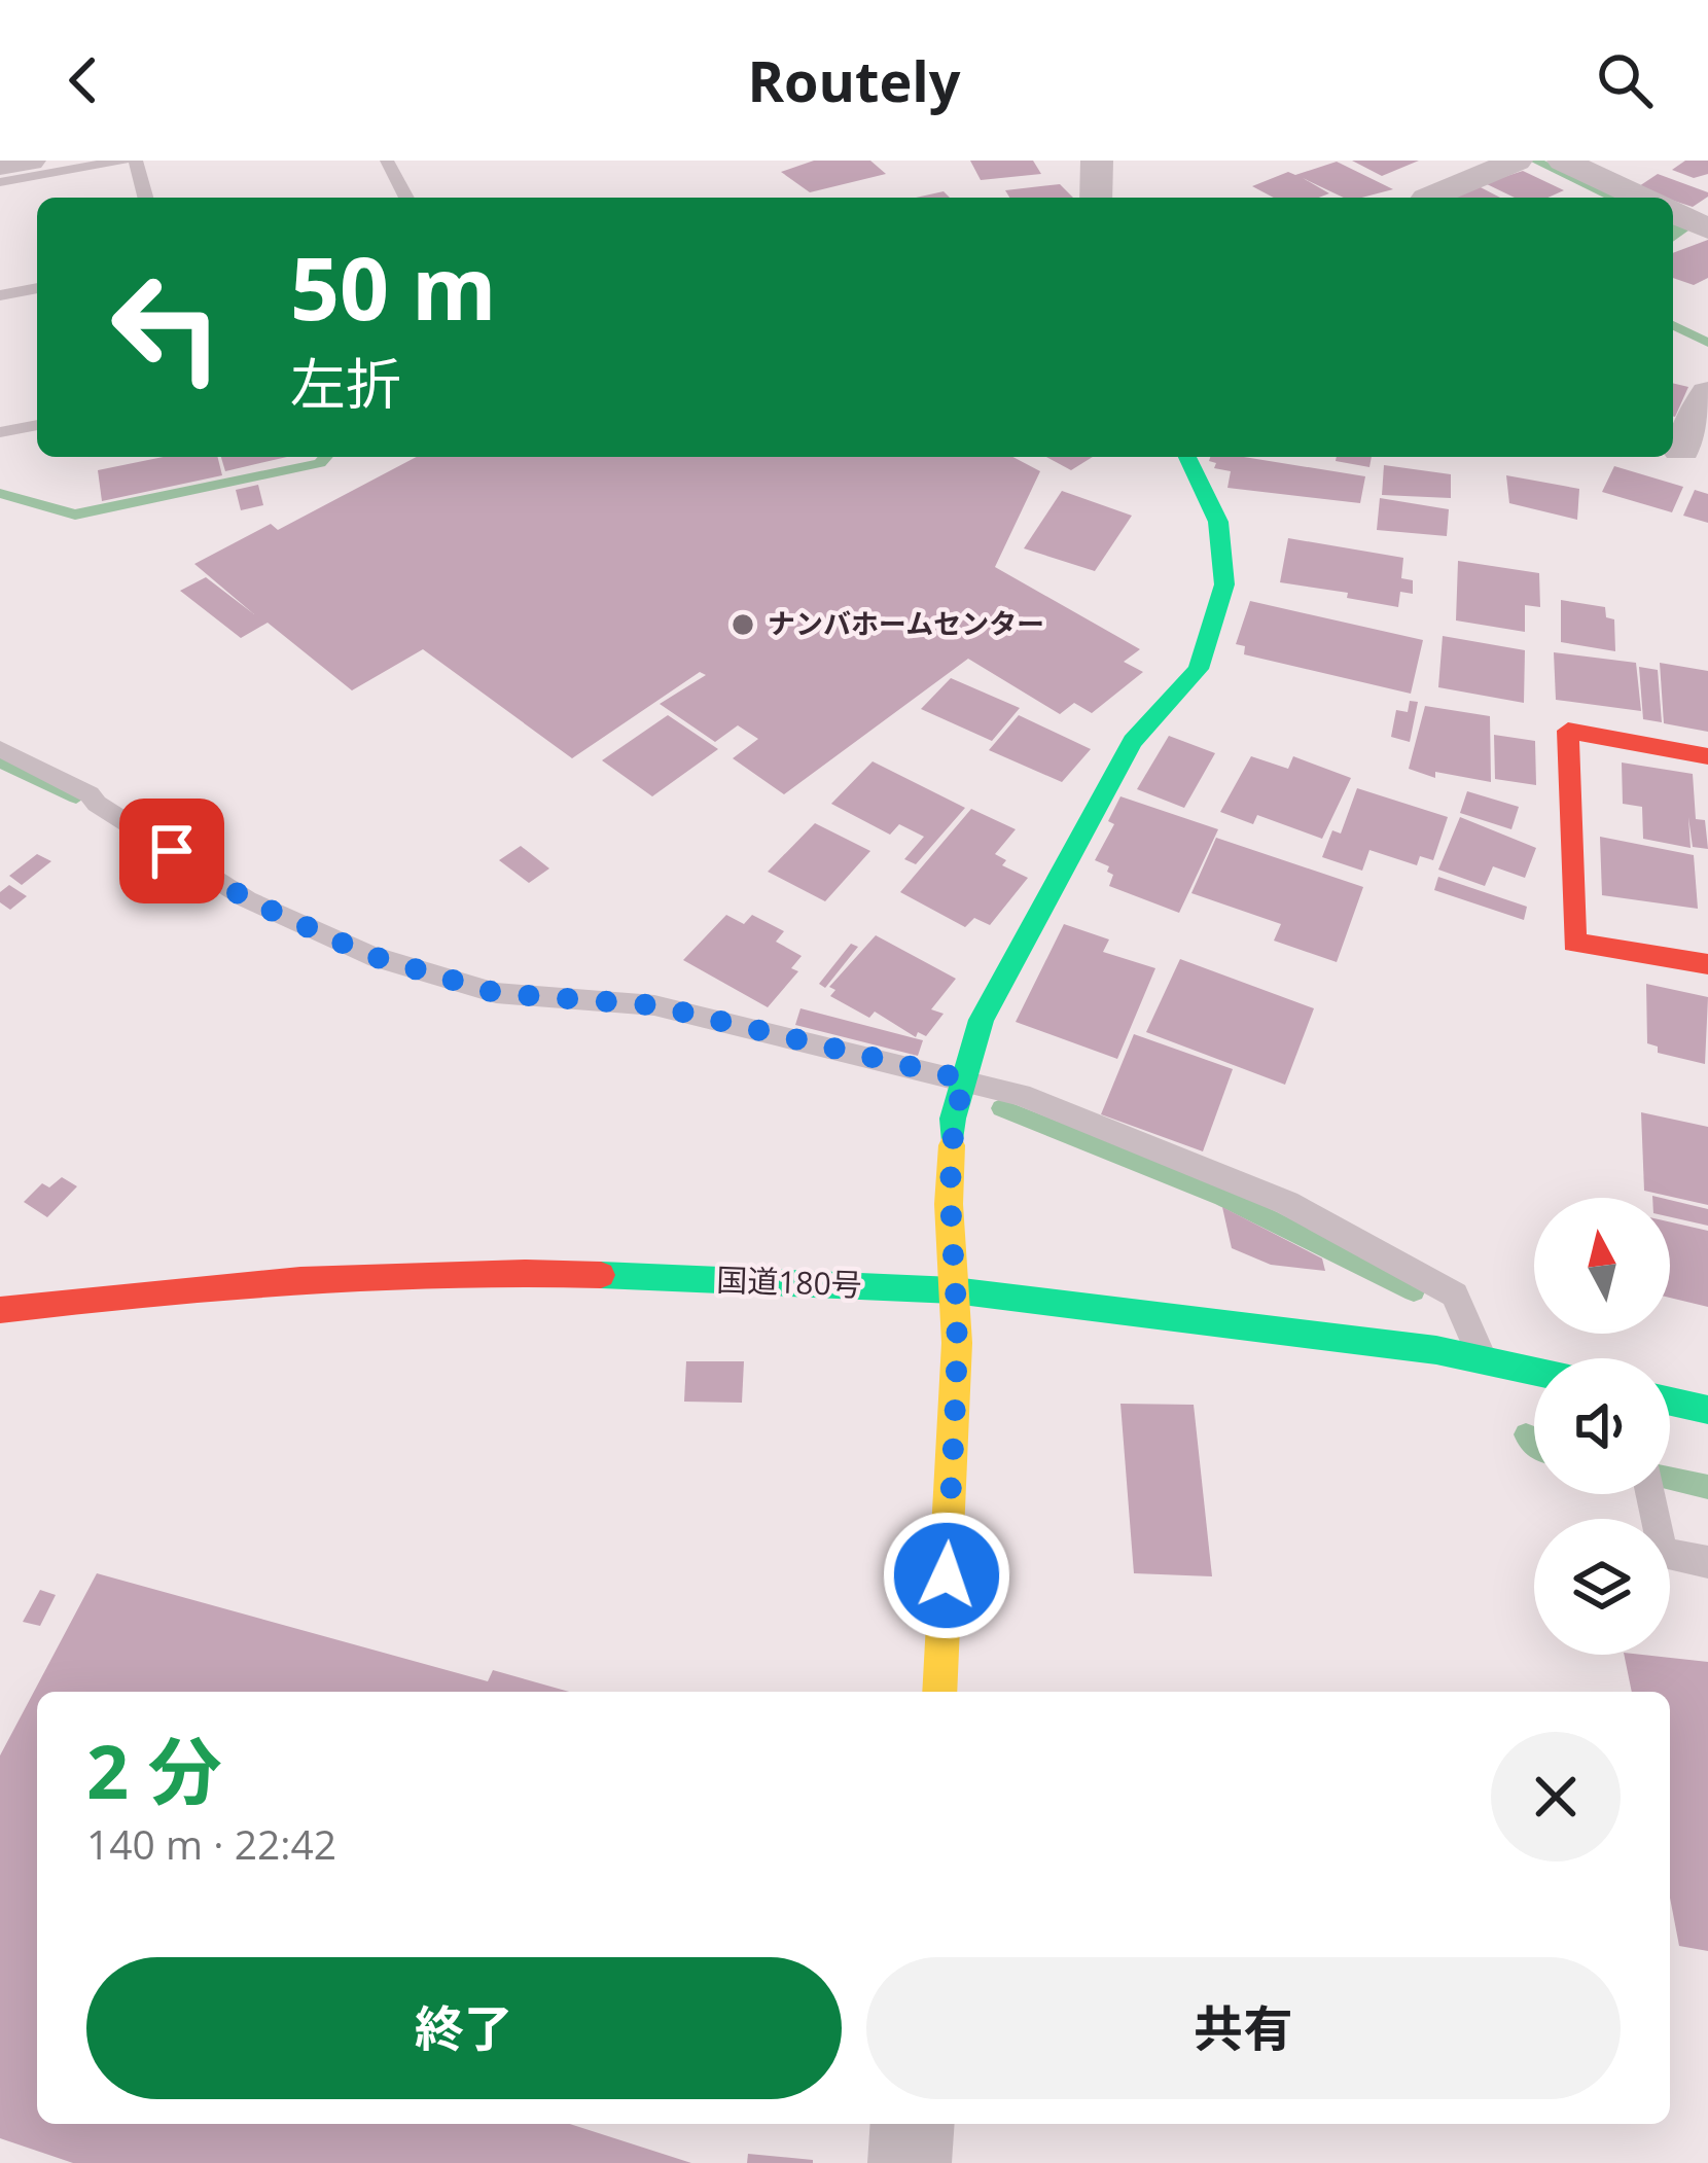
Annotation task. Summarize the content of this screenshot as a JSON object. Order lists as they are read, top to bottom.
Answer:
{
  "streets": {
    "main road": ["国道180号"]
  },
  "places": ["ナンバホームセンター"],
  "north": "top",
  "page": {
    "header": "Routely",
    "turn": ["50 m", "左折"],
    "heading": ["2 分", "140 m · 22:42"],
    "buttons": ["終了", "共有"]
  }
}
